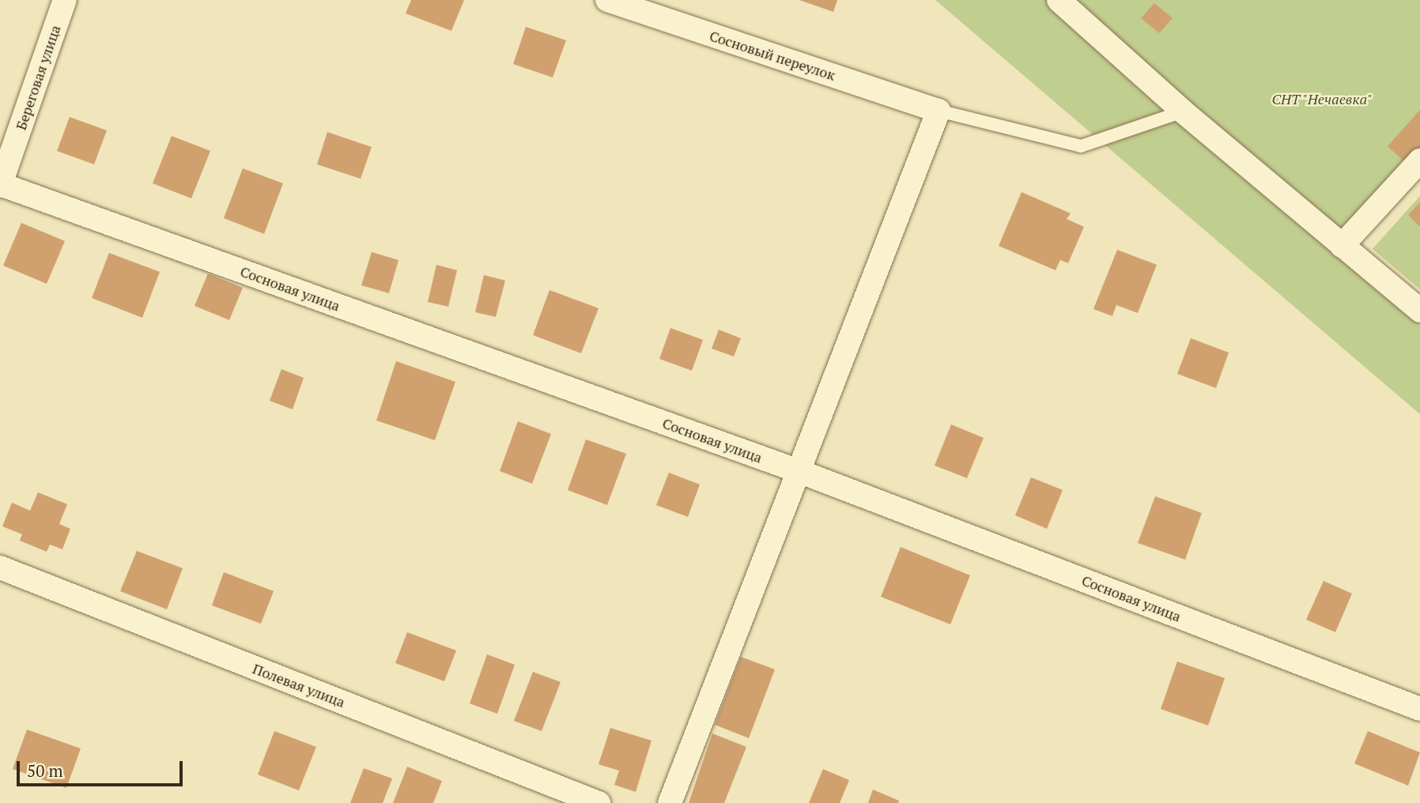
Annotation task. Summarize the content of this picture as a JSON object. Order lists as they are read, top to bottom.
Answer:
{
  "streets": {
    "street": [
      "Сосновый переулок",
      "Береговая улица",
      "Сосновая улица",
      "Полевая улица"
    ]
  },
  "crossings": [
    ["Береговая улица", "Сосновая улица"]
  ],
  "parks": ["СНТ \"Нечаевка\""],
  "scale_bar": "50 m"
}
